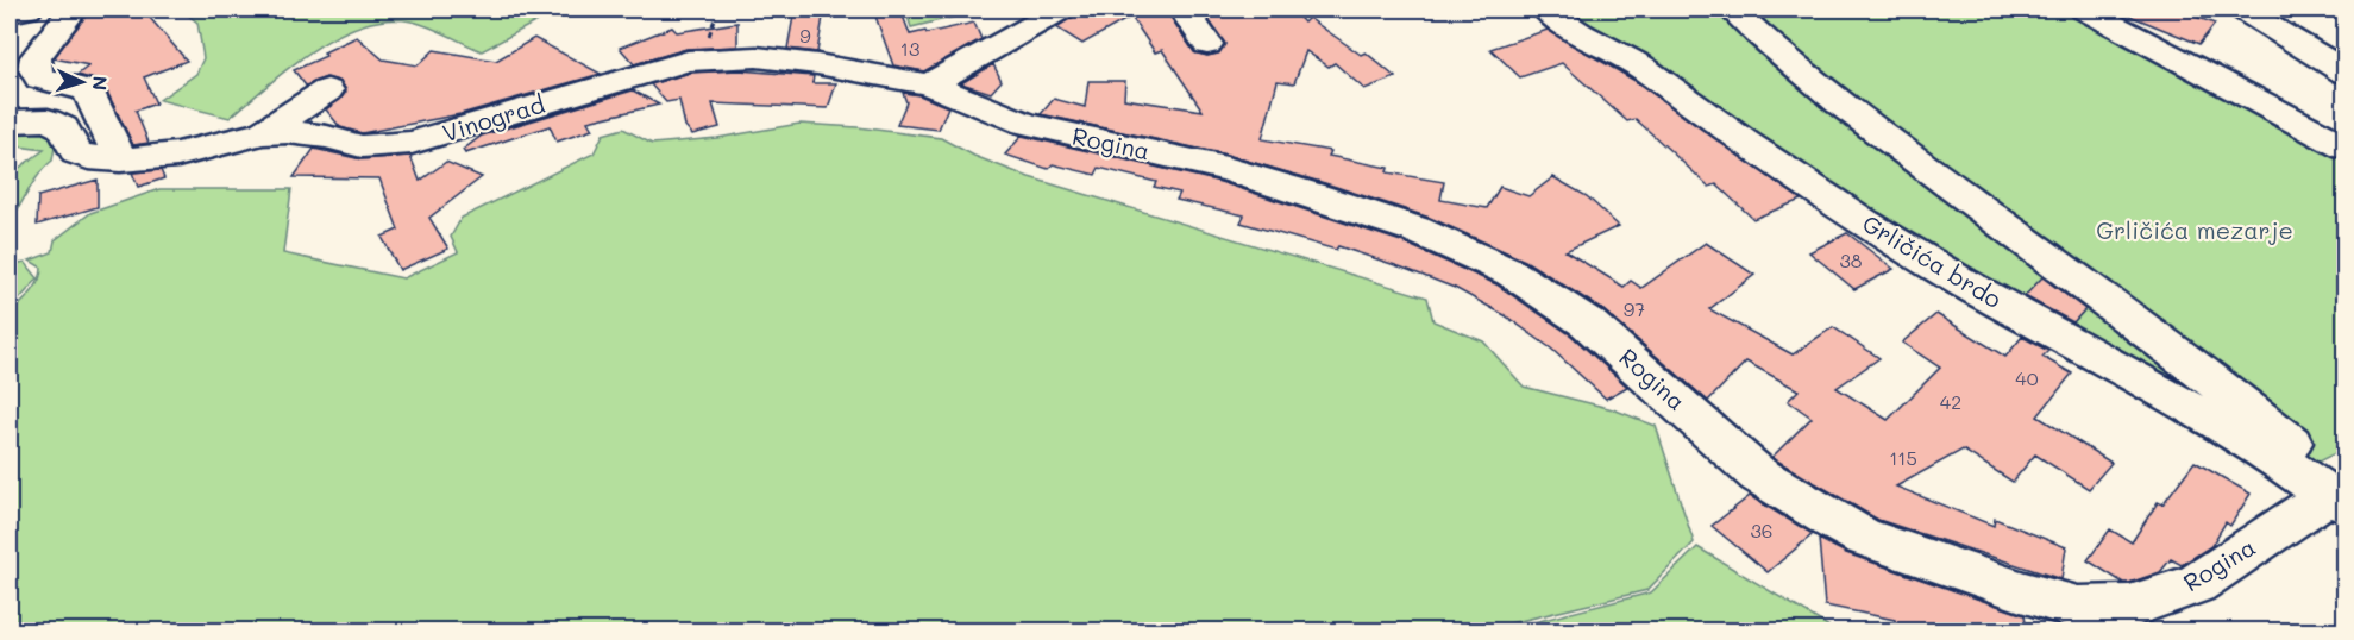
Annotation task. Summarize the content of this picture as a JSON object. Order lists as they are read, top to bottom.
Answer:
{
  "streets": {
    "street": ["Vinograd", "Rogina", "Grličića brdo"]
  },
  "crossings": [
    ["Vinograd", "Rogina"],
    ["Rogina", "Grličića brdo"]
  ],
  "parks": ["Grličića mezarje"],
  "house_numbers": [
    "9",
    "13",
    "38",
    "97",
    "40",
    "42",
    "115",
    "36"
  ],
  "north": "right"
}
